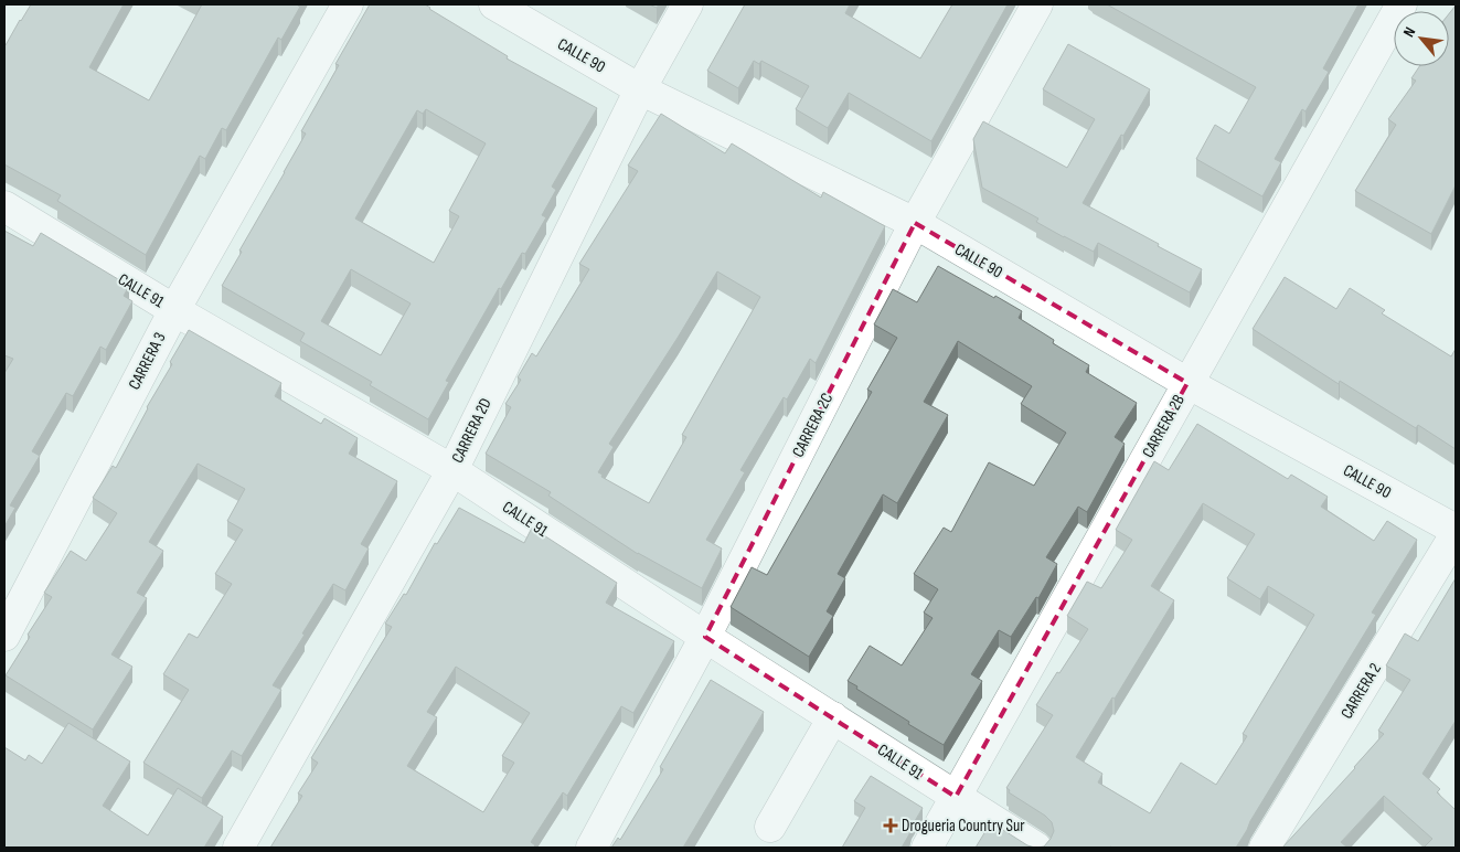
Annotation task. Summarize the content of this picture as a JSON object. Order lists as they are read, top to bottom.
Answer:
{
  "streets": {
    "street": [
      "CALLE 90",
      "CALLE 91",
      "CARRERA 3",
      "CARRERA 2C",
      "CARRERA 2B",
      "CARRERA 2D",
      "CARRERA 2"
    ]
  },
  "crossings": [
    ["CALLE 90", "CARRERA 2C"],
    ["CALLE 90", "CARRERA 2B"],
    ["CALLE 90", "CARRERA 2D"],
    ["CALLE 91", "CARRERA 3"],
    ["CALLE 91", "CARRERA 2C"],
    ["CALLE 91", "CARRERA 2B"],
    ["CALLE 91", "CARRERA 2D"]
  ],
  "places": {
    "health": ["Drogueria Country Sur"]
  },
  "north": "top left"
}
